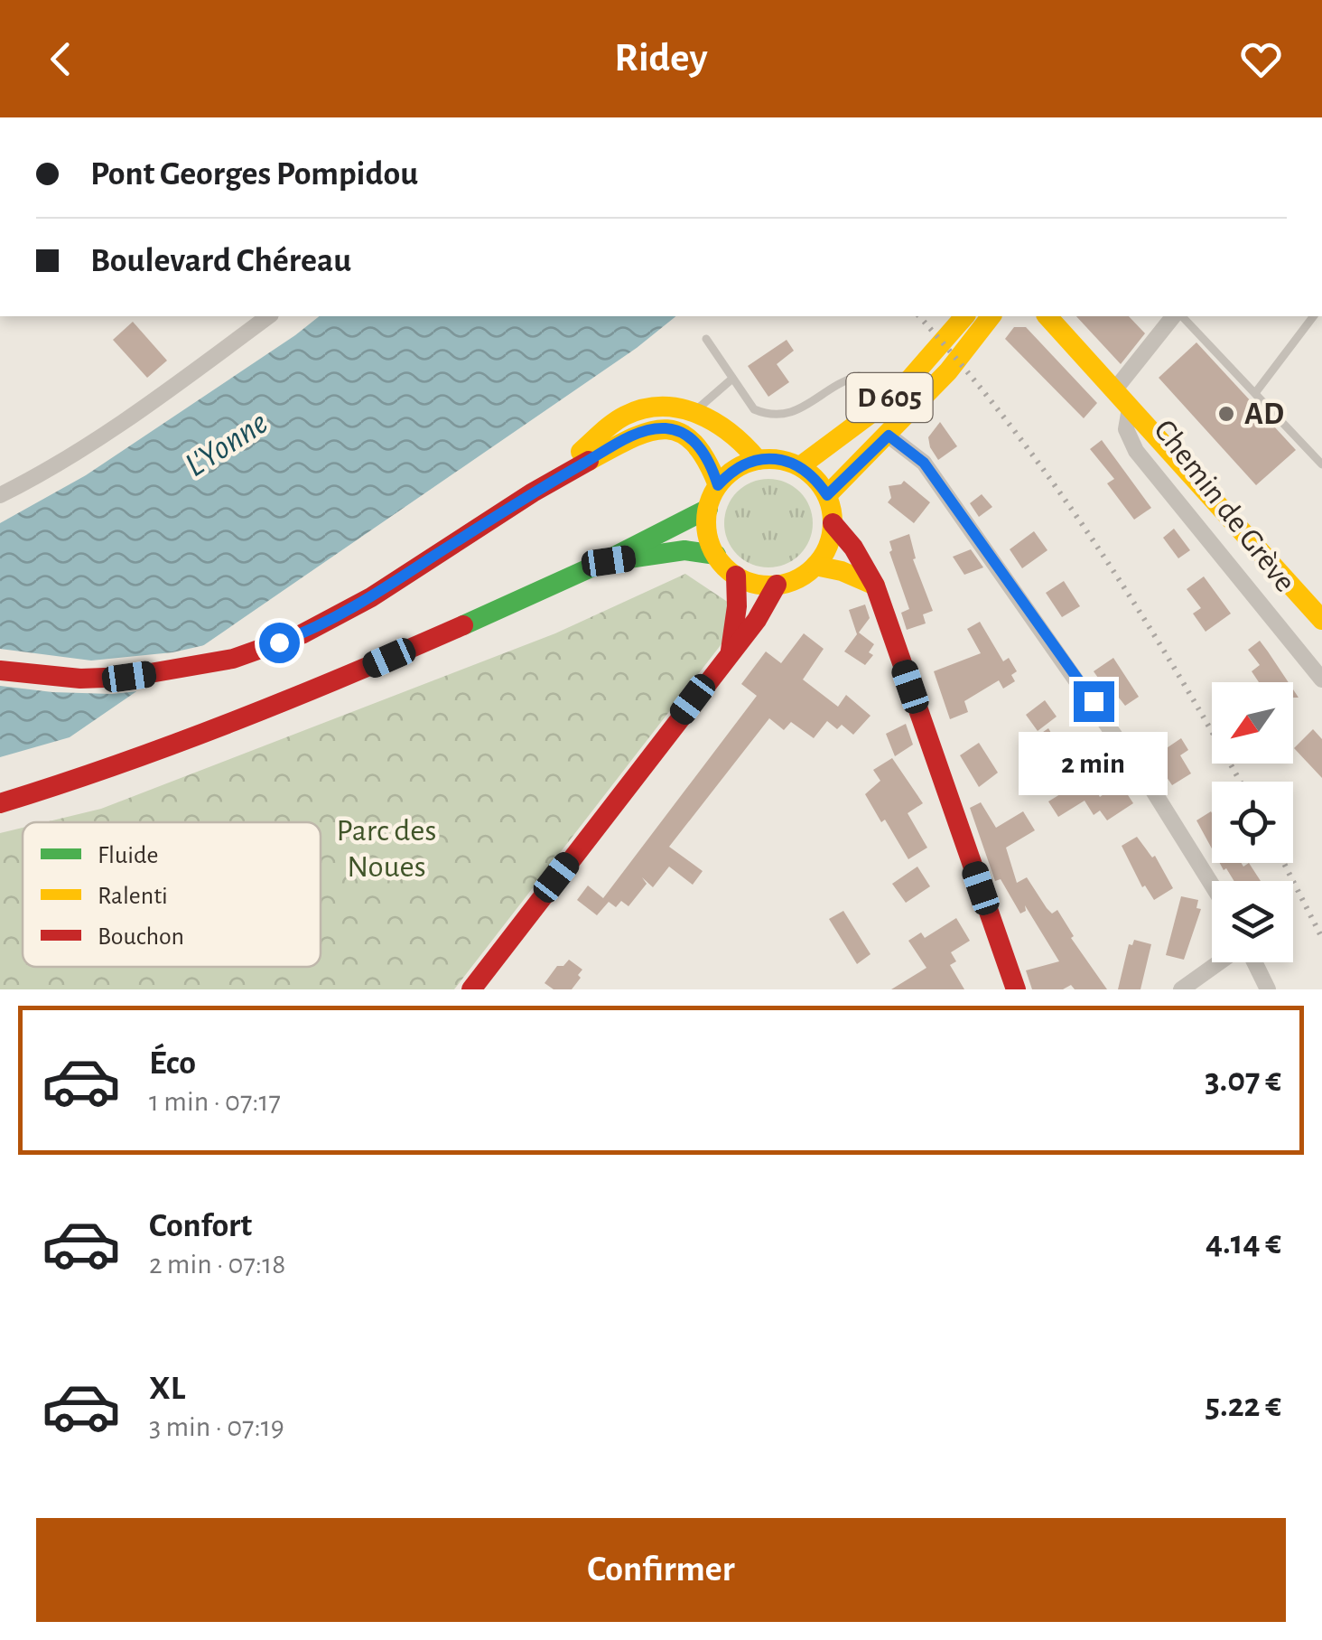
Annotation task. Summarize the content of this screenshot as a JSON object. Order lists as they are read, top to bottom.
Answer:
{
  "streets": {
    "main road": ["D 605", "Chemin de Grève"]
  },
  "water": ["L'Yonne"],
  "parks": ["Parc des Noues"],
  "places": ["AD"],
  "legend": ["Fluide", "Ralenti", "Bouchon"],
  "north": "bottom left",
  "page": {
    "header": "Ridey",
    "banner": ["Pont Georges Pompidou", "Boulevard Chéreau"],
    "bubble": "2 min",
    "list": [
      {
        "name": "Éco",
        "note": "1 min · 07:17",
        "value": "3.07 €"
      },
      {
        "name": "Confort",
        "note": "2 min · 07:18",
        "value": "4.14 €"
      },
      {
        "name": "XL",
        "note": "3 min · 07:19",
        "value": "5.22 €"
      }
    ],
    "buttons": "Confirmer"
  }
}
